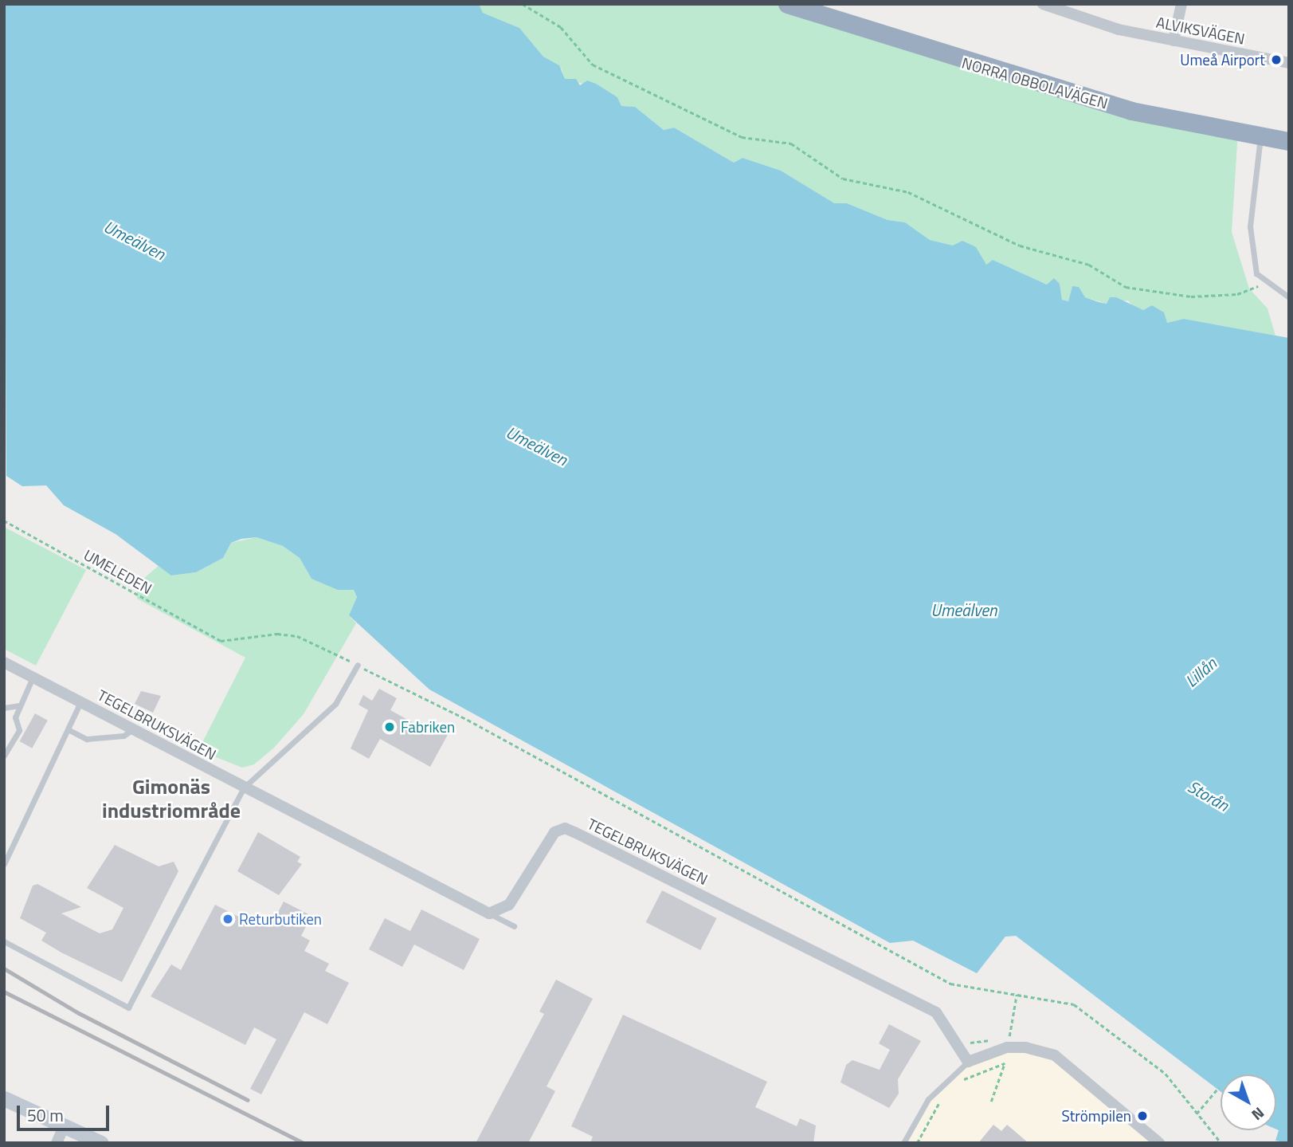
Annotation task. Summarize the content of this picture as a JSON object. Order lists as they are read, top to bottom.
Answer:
{
  "streets": {
    "highway": ["NORRA OBBOLAVÄGEN"],
    "street": ["ALVIKSVÄGEN", "TEGELBRUKSVÄGEN"],
    "path": ["UMELEDEN"]
  },
  "districts": ["Gimonäs industriområde"],
  "water": ["Umeälven", "Lillån", "Storån"],
  "places": [
    "Umeå Airport",
    "Fabriken",
    "Returbutiken",
    "Strömpilen"
  ],
  "scale_bar": "50 m",
  "north": "bottom right"
}
